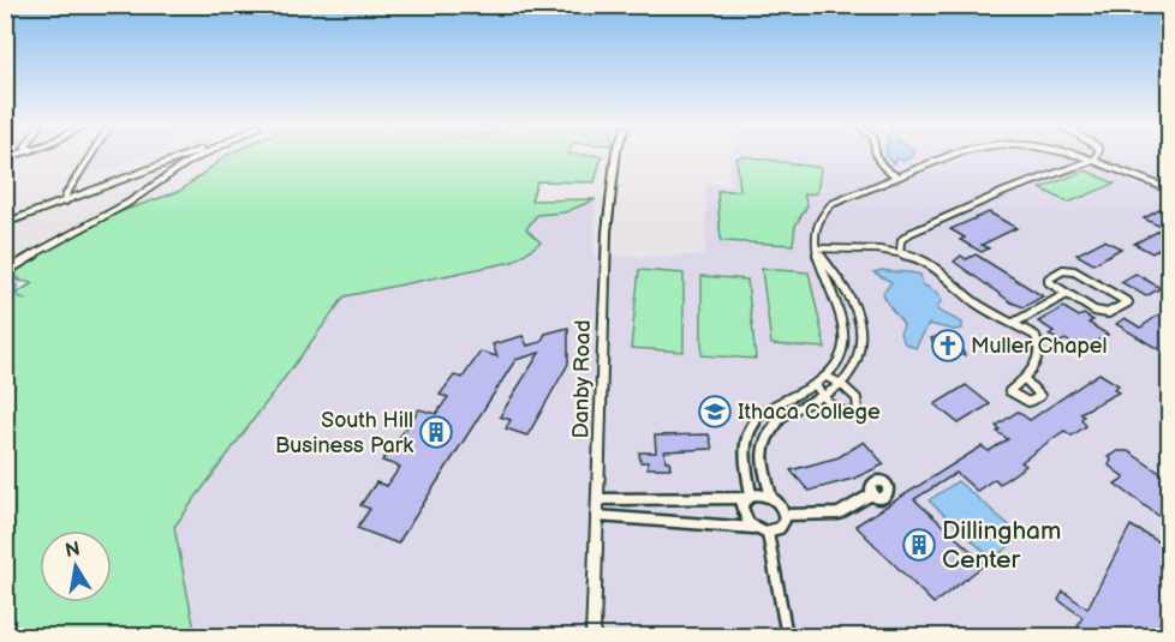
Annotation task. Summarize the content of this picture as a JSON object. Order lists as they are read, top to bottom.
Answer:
{
  "streets": {
    "main road": ["Danby Road"]
  },
  "places": {
    "church": ["Muller Chapel"],
    "school or university": ["Ithaca College"],
    "building": ["South Hill Business Park", "Dillingham Center"]
  },
  "north": "top"
}
